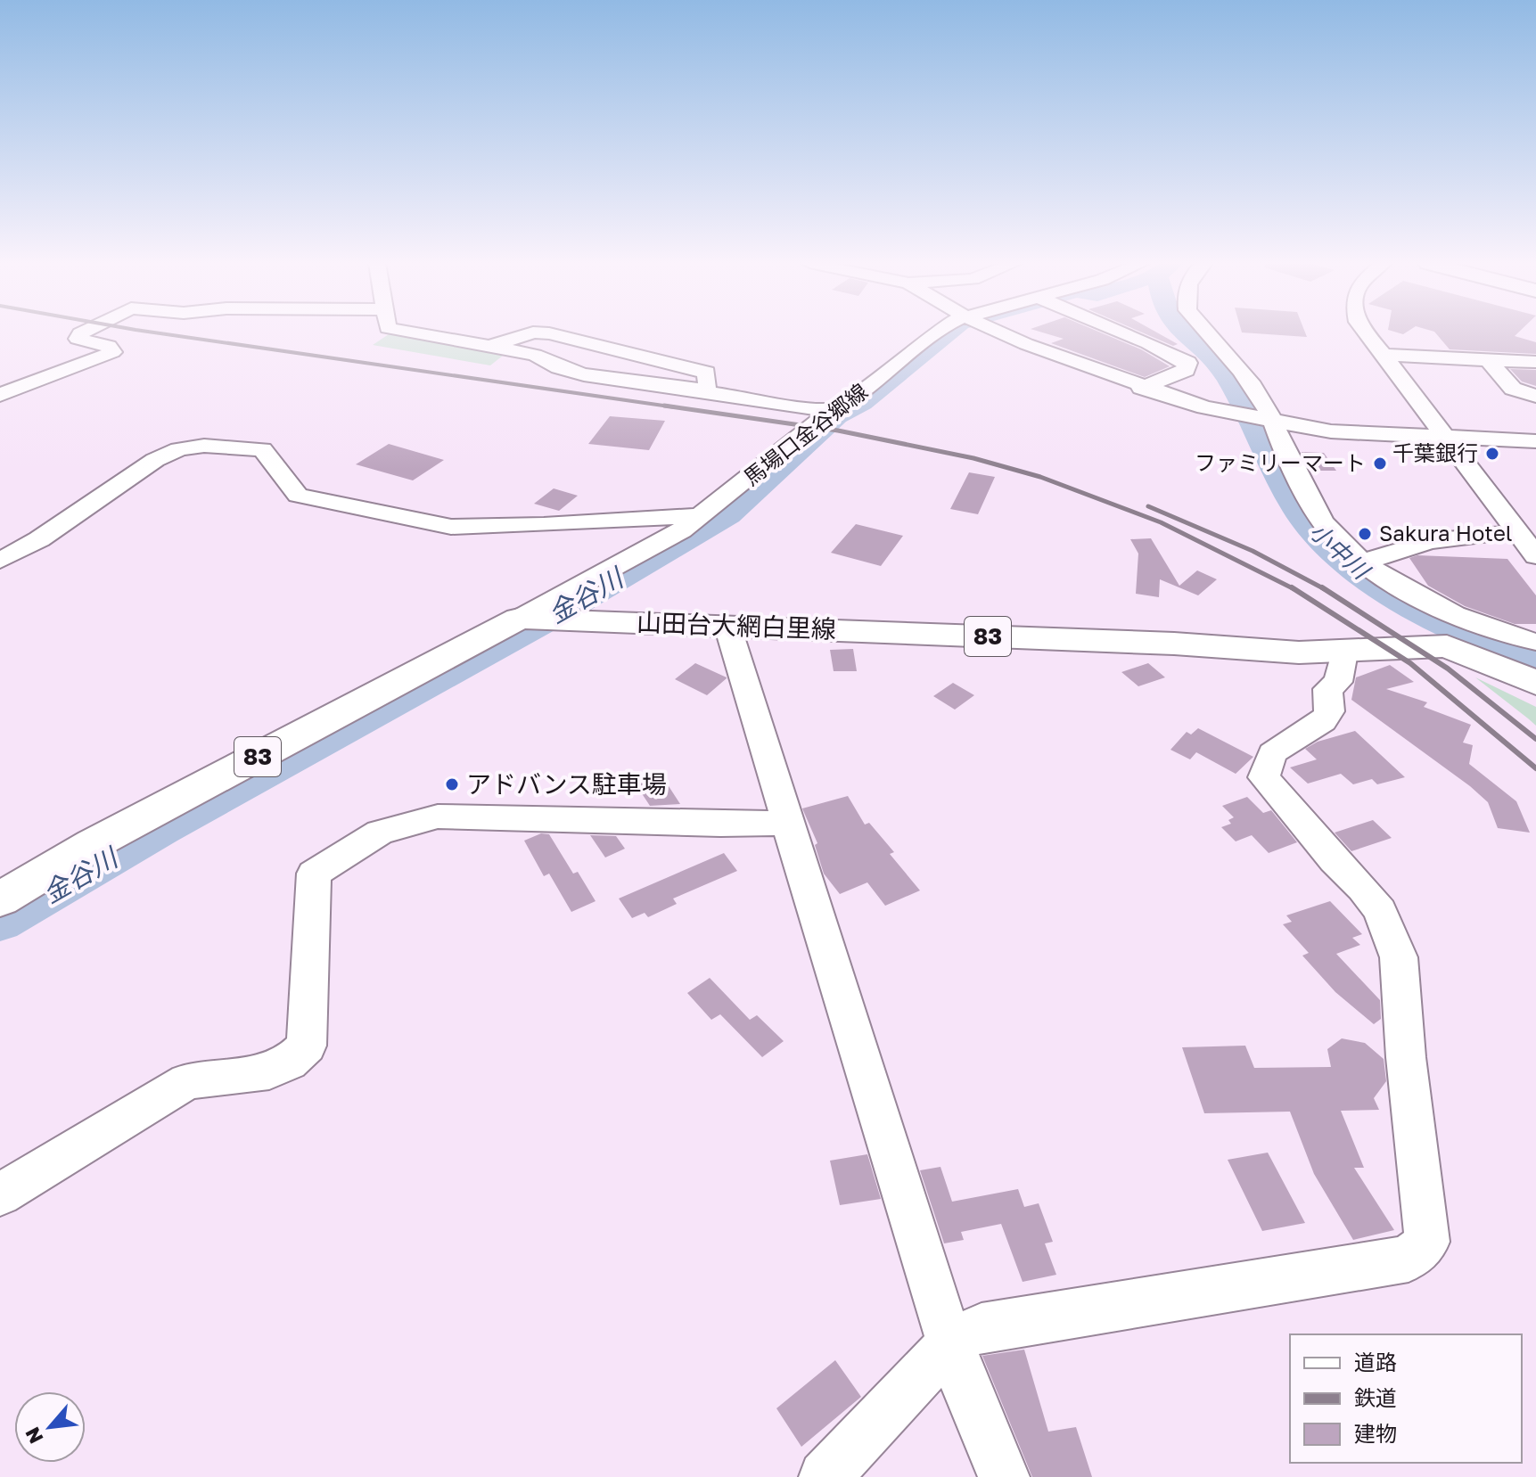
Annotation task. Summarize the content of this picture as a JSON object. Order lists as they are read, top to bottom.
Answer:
{
  "streets": {
    "main road": ["山田台大網白里線", "83"],
    "street": ["馬場口金谷郷線"]
  },
  "crossings": [
    ["馬場口金谷郷線", "山田台大網白里線"]
  ],
  "water": ["小中川", "金谷川"],
  "places": [
    "千葉銀行",
    "ファミリーマート",
    "Sakura Hotel",
    "アドバンス駐車場"
  ],
  "legend": ["道路", "鉄道", "建物"],
  "north": "bottom left"
}
